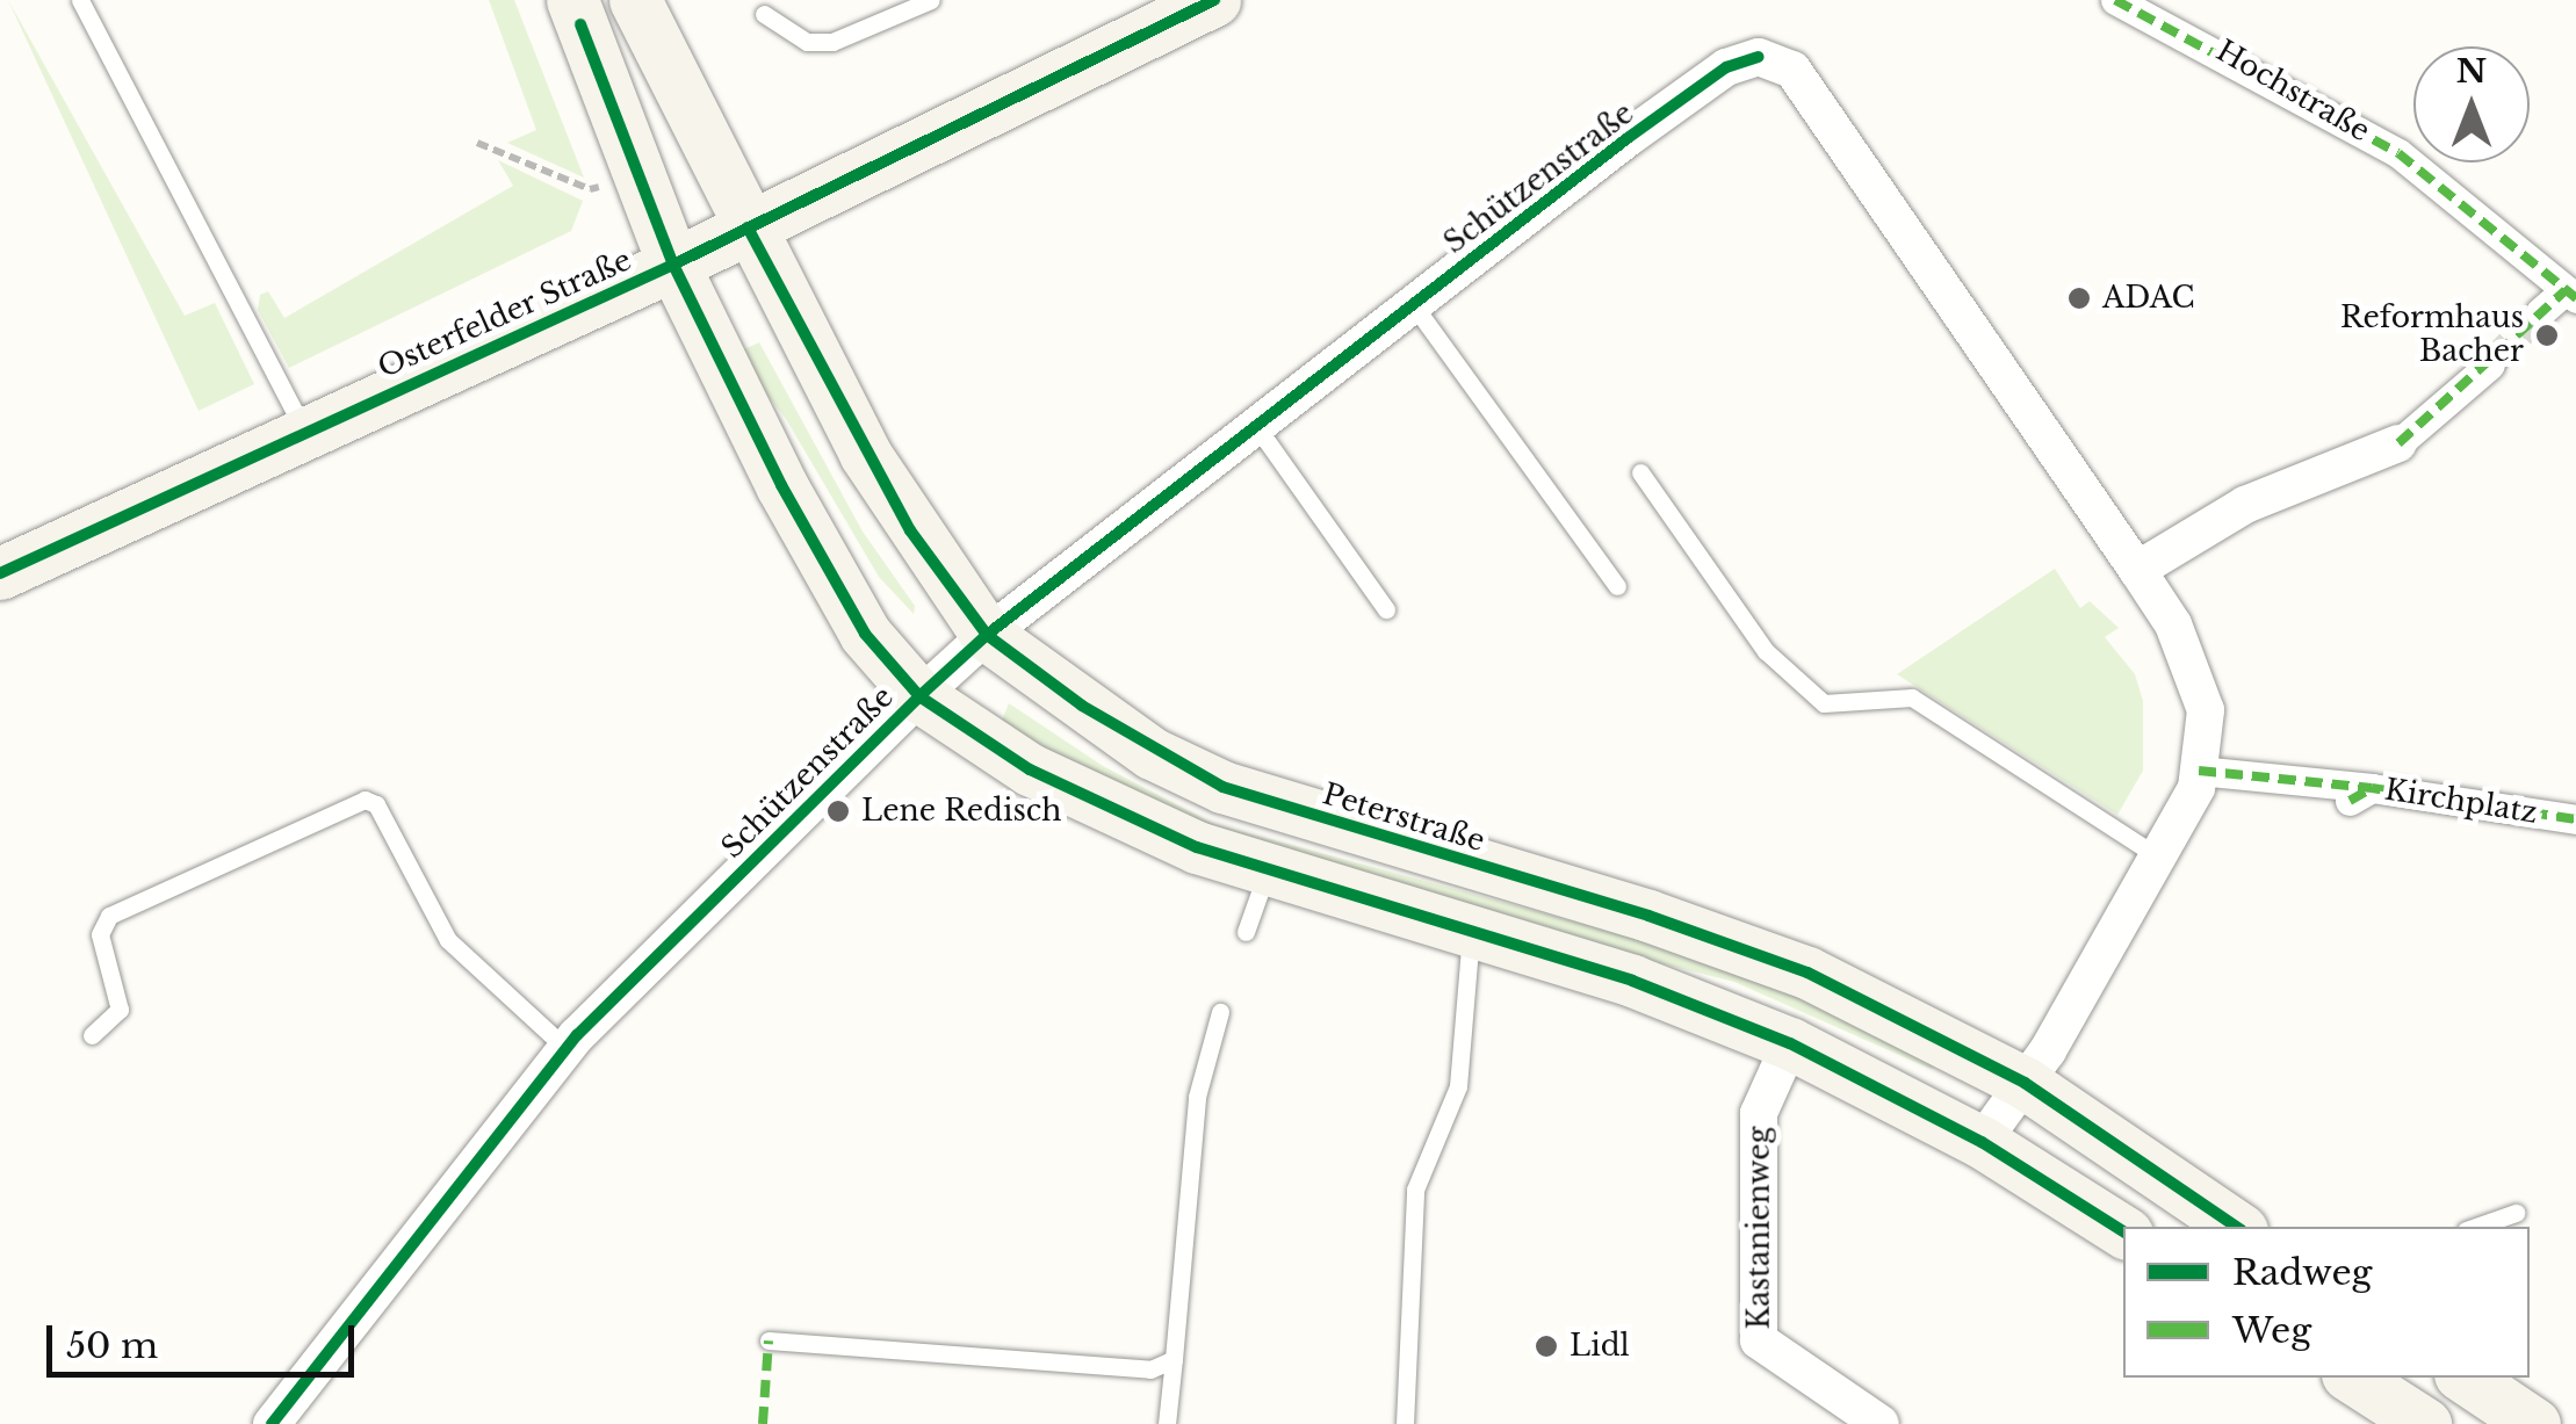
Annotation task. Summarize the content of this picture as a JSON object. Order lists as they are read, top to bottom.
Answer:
{
  "streets": {
    "main road": ["Osterfelder Straße", "Peterstraße"],
    "street": [
      "Hochstraße",
      "Schützenstraße",
      "Kirchplatz",
      "Kastanienweg"
    ]
  },
  "crossings": [
    ["Schützenstraße", "Kirchplatz"],
    ["Schützenstraße", "Peterstraße"],
    ["Osterfelder Straße", "Peterstraße"]
  ],
  "places": [
    "ADAC",
    "Reformhaus Bacher",
    "Lene Redisch",
    "Lidl"
  ],
  "legend": ["Radweg", "Weg"],
  "scale_bar": "50 m",
  "north": "top"
}
